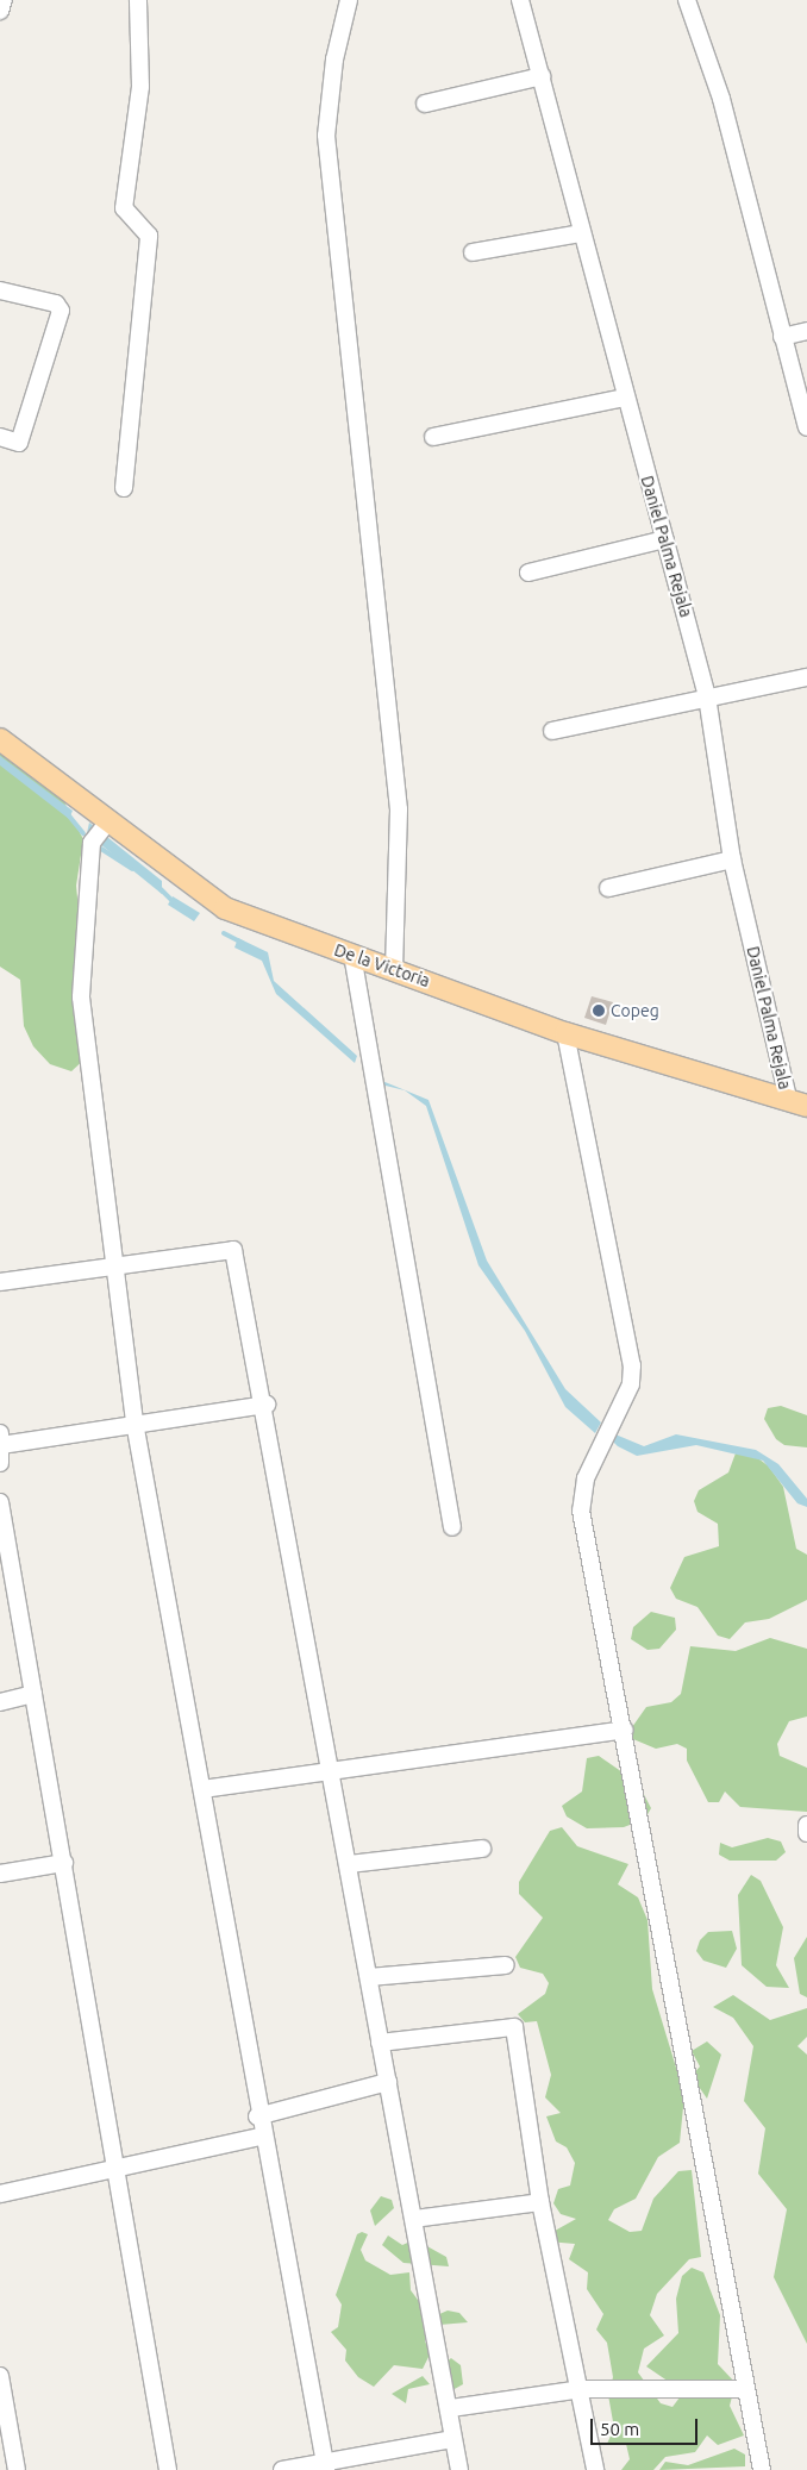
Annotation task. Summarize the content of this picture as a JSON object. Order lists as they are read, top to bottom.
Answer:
{
  "streets": {
    "main road": ["De la Victoria"],
    "street": ["Daniel Palma Rejala"]
  },
  "crossings": [
    ["Daniel Palma Rejala", "De la Victoria"]
  ],
  "places": ["Copeg"],
  "scale_bar": "50 m"
}
